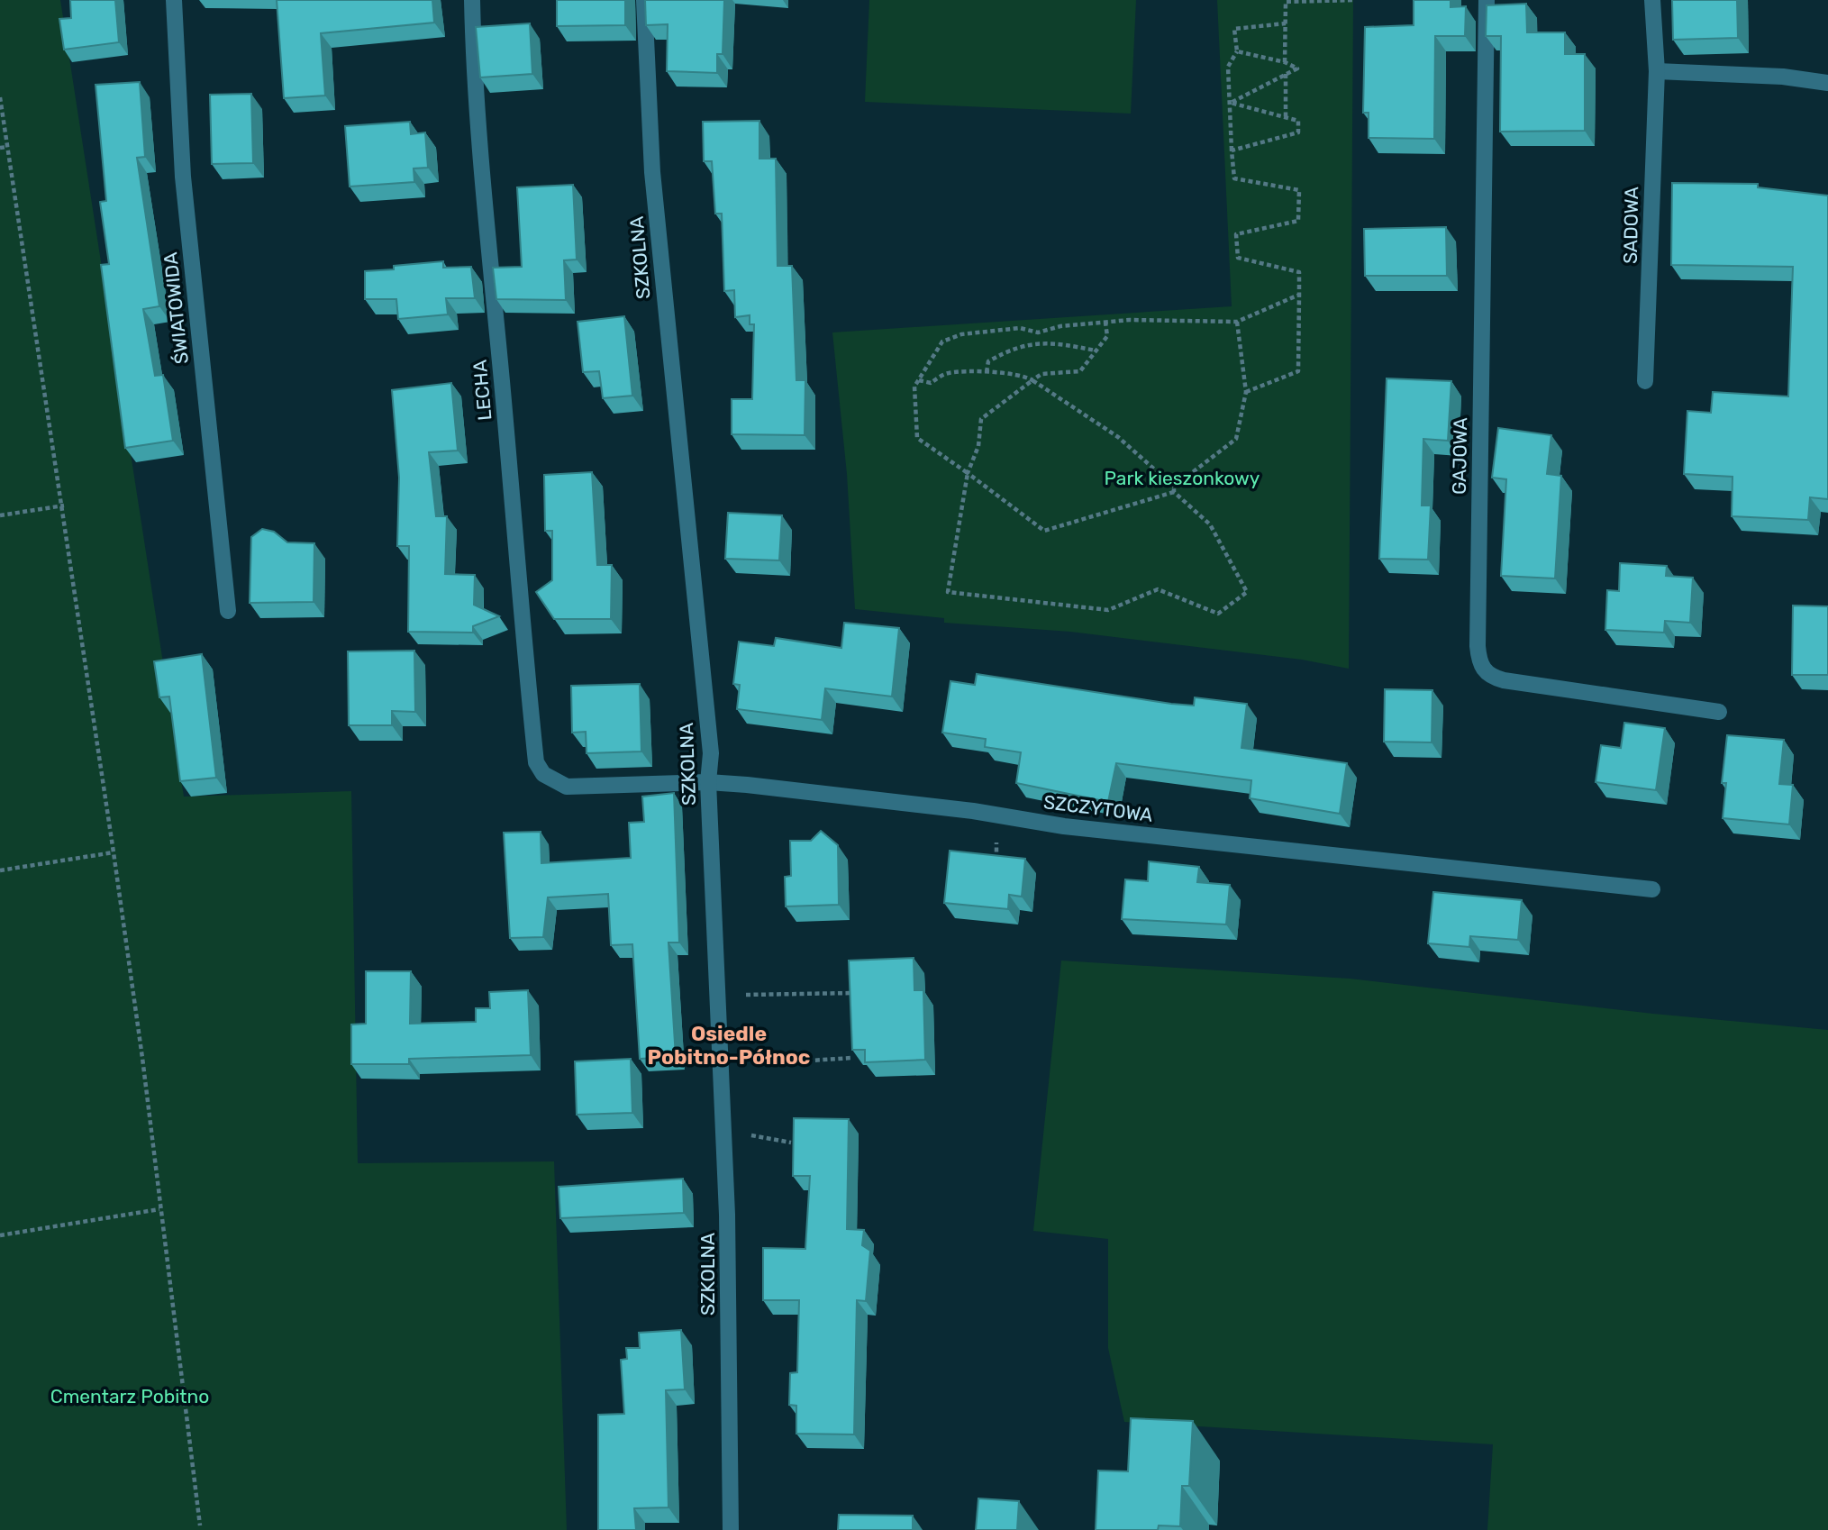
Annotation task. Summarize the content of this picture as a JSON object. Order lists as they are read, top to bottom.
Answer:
{
  "streets": {
    "street": [
      "SADOWA",
      "SZKOLNA",
      "ŚWIATOWIDA",
      "LECHA",
      "GAJOWA",
      "SZCZYTOWA"
    ]
  },
  "crossings": [
    ["SZKOLNA", "SZCZYTOWA"],
    ["LECHA", "SZCZYTOWA"]
  ],
  "districts": ["Osiedle Pobitno-Północ"],
  "parks": ["Park kieszonkowy", "Cmentarz Pobitno"]
}
